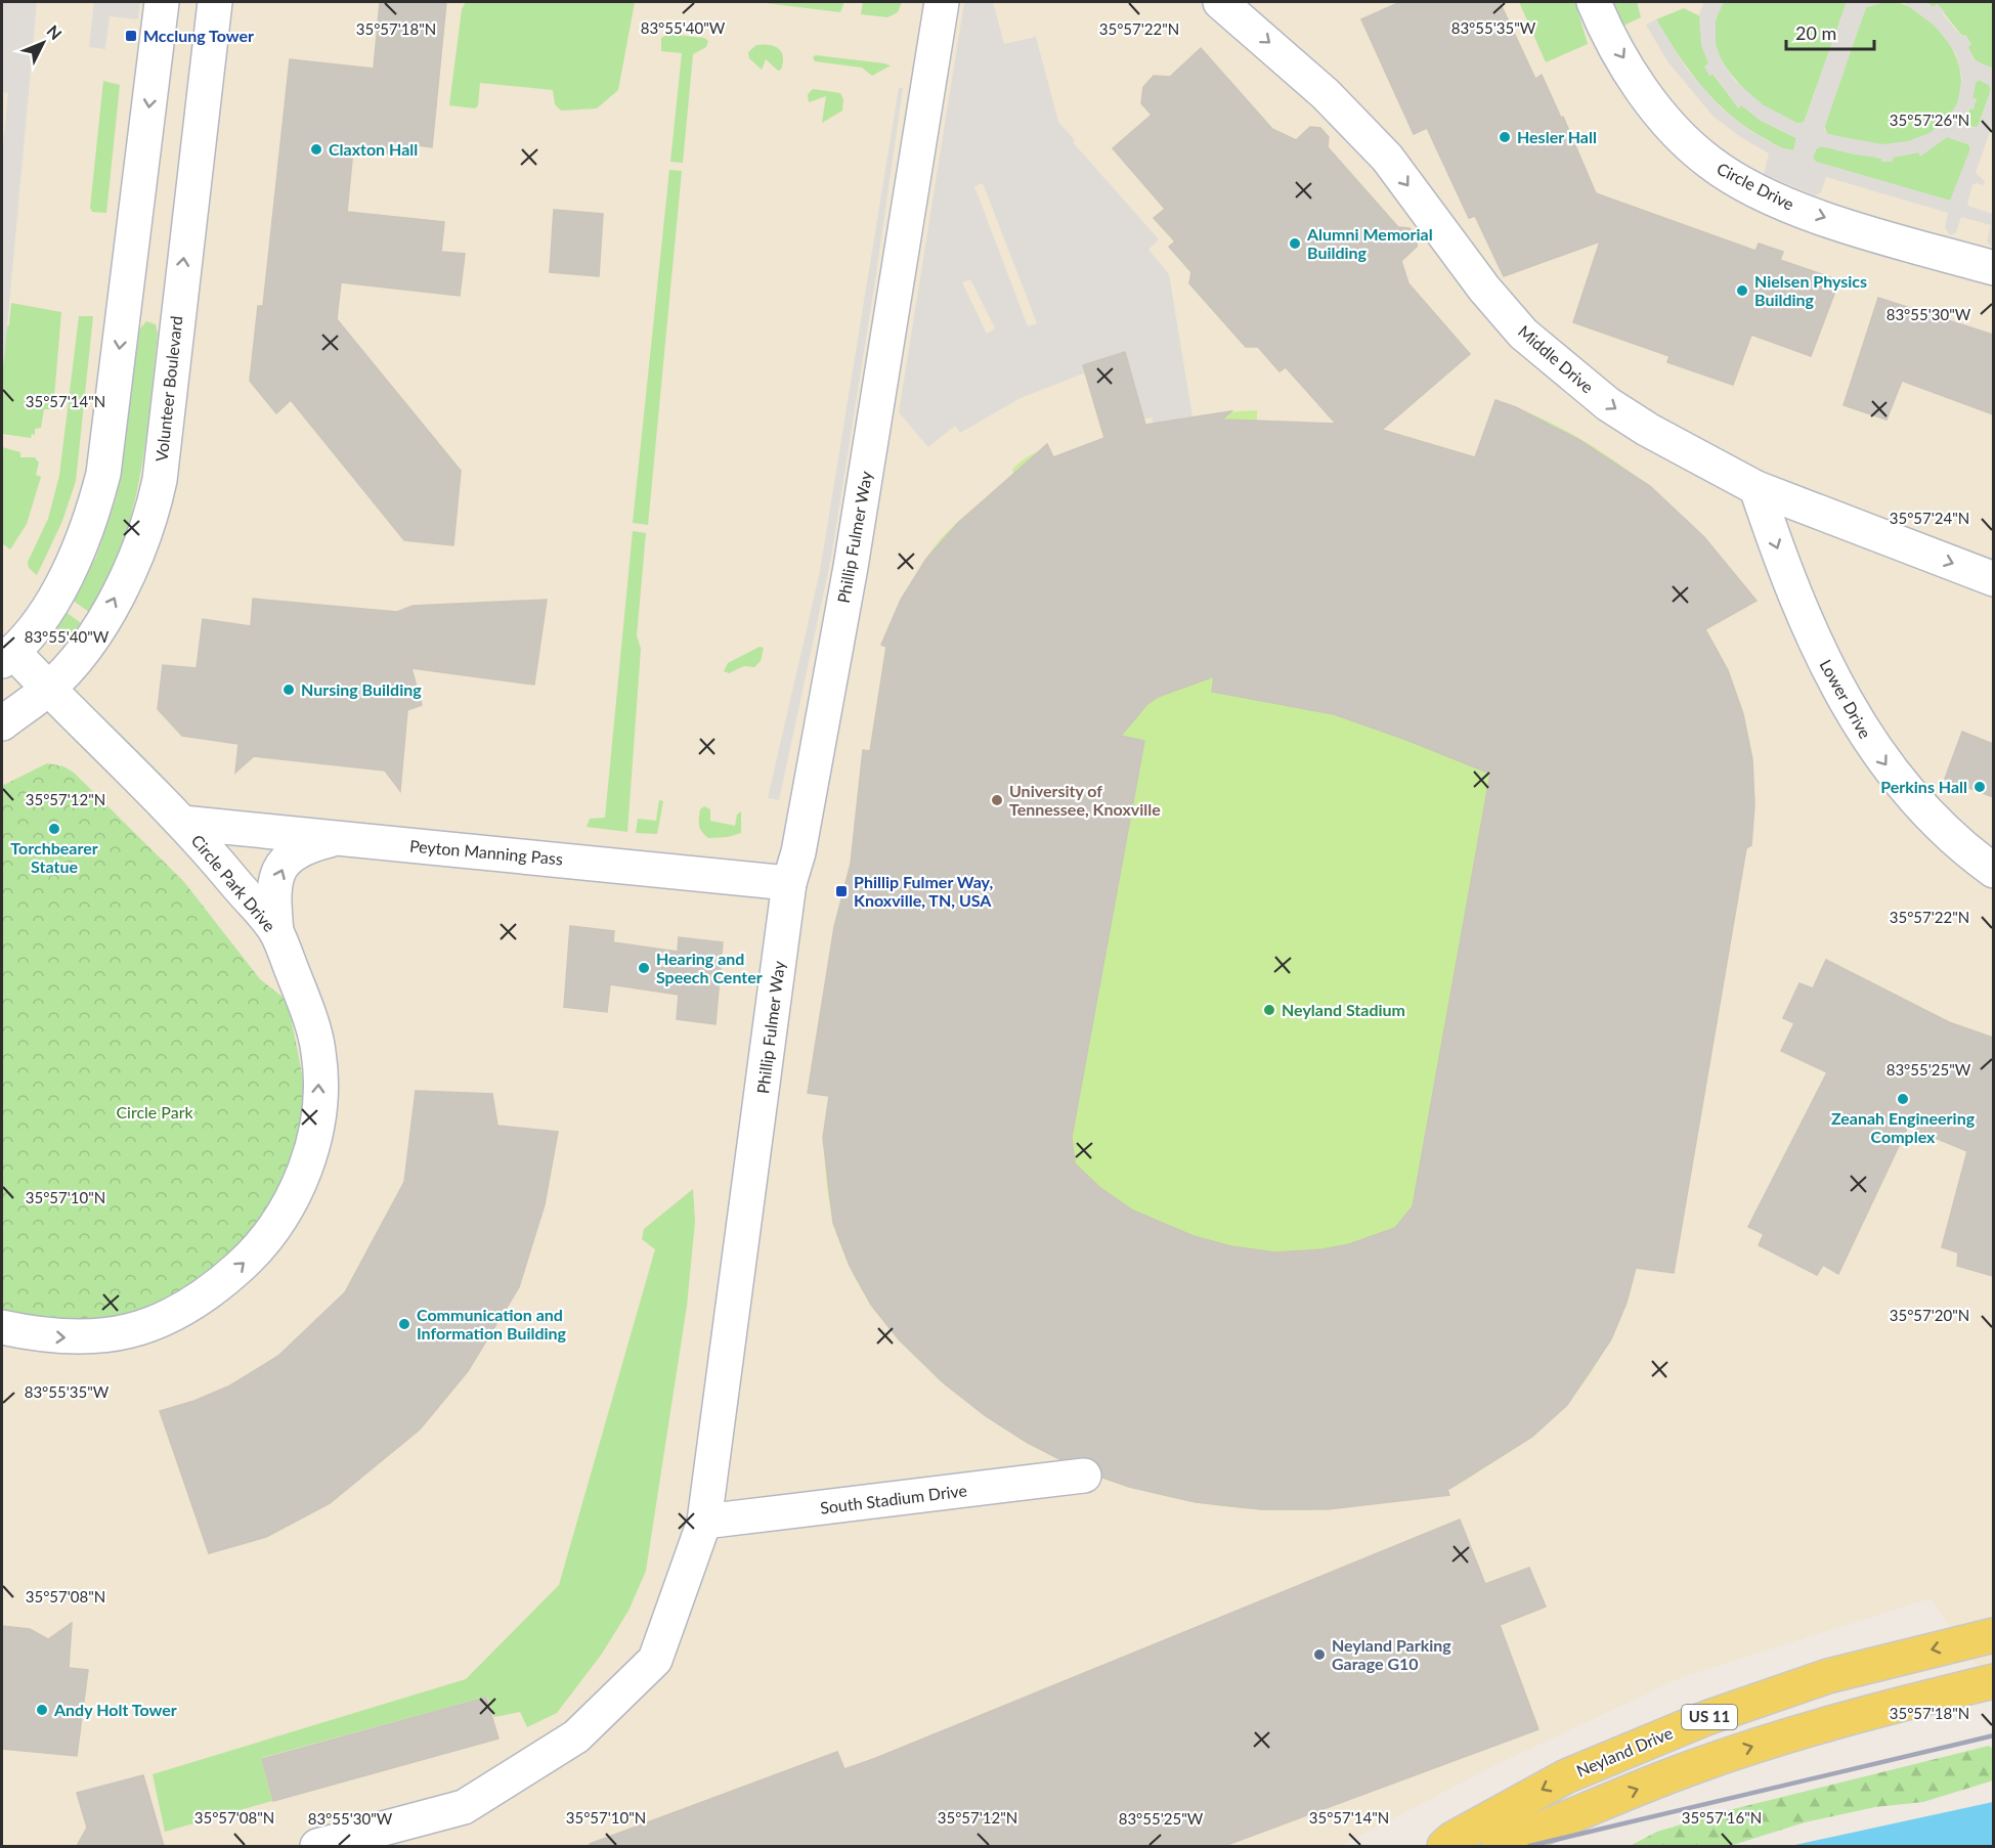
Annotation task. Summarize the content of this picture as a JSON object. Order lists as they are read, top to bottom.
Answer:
{
  "streets": {
    "main road": ["US 11", "Neyland Drive"],
    "street": [
      "Circle Drive",
      "Middle Drive",
      "Volunteer Boulevard",
      "Phillip Fulmer Way",
      "Lower Drive",
      "Peyton Manning Pass",
      "Circle Park Drive",
      "South Stadium Drive"
    ]
  },
  "crossings": [
    ["Middle Drive", "Lower Drive"],
    ["Volunteer Boulevard", "Circle Park Drive"],
    ["Phillip Fulmer Way", "Peyton Manning Pass"],
    ["Phillip Fulmer Way", "South Stadium Drive"],
    ["Peyton Manning Pass", "Circle Park Drive"]
  ],
  "one_way": ["Circle Drive", "Middle Drive", "Lower Drive"],
  "parks": ["Circle Park"],
  "places": {
    "transit": ["Mcclung Tower", "Phillip Fulmer Way, Knoxville, TN, USA"],
    "other": [
      "Hesler Hall",
      "Claxton Hall",
      "Alumni Memorial Building",
      "Nielsen Physics Building",
      "Nursing Building",
      "Perkins Hall",
      "University of Tennessee, Knoxville",
      "Torchbearer Statue",
      "Hearing and Speech Center",
      "Neyland Stadium",
      "Zeanah Engineering Complex",
      "Communication and Information Building",
      "Neyland Parking Garage G10",
      "Andy Holt Tower"
    ]
  },
  "scale_bar": "20 m",
  "north": "top right",
  "coordinates": [
    "83°55'40\"W",
    "83°55'35\"W",
    "35°57'18\"N",
    "35°57'22\"N",
    "35°57'26\"N",
    "83°55'30\"W",
    "35°57'14\"N",
    "35°57'24\"N",
    "35°57'12\"N",
    "83°55'25\"W",
    "35°57'10\"N",
    "35°57'20\"N",
    "35°57'08\"N",
    "35°57'16\"N"
  ]
}
